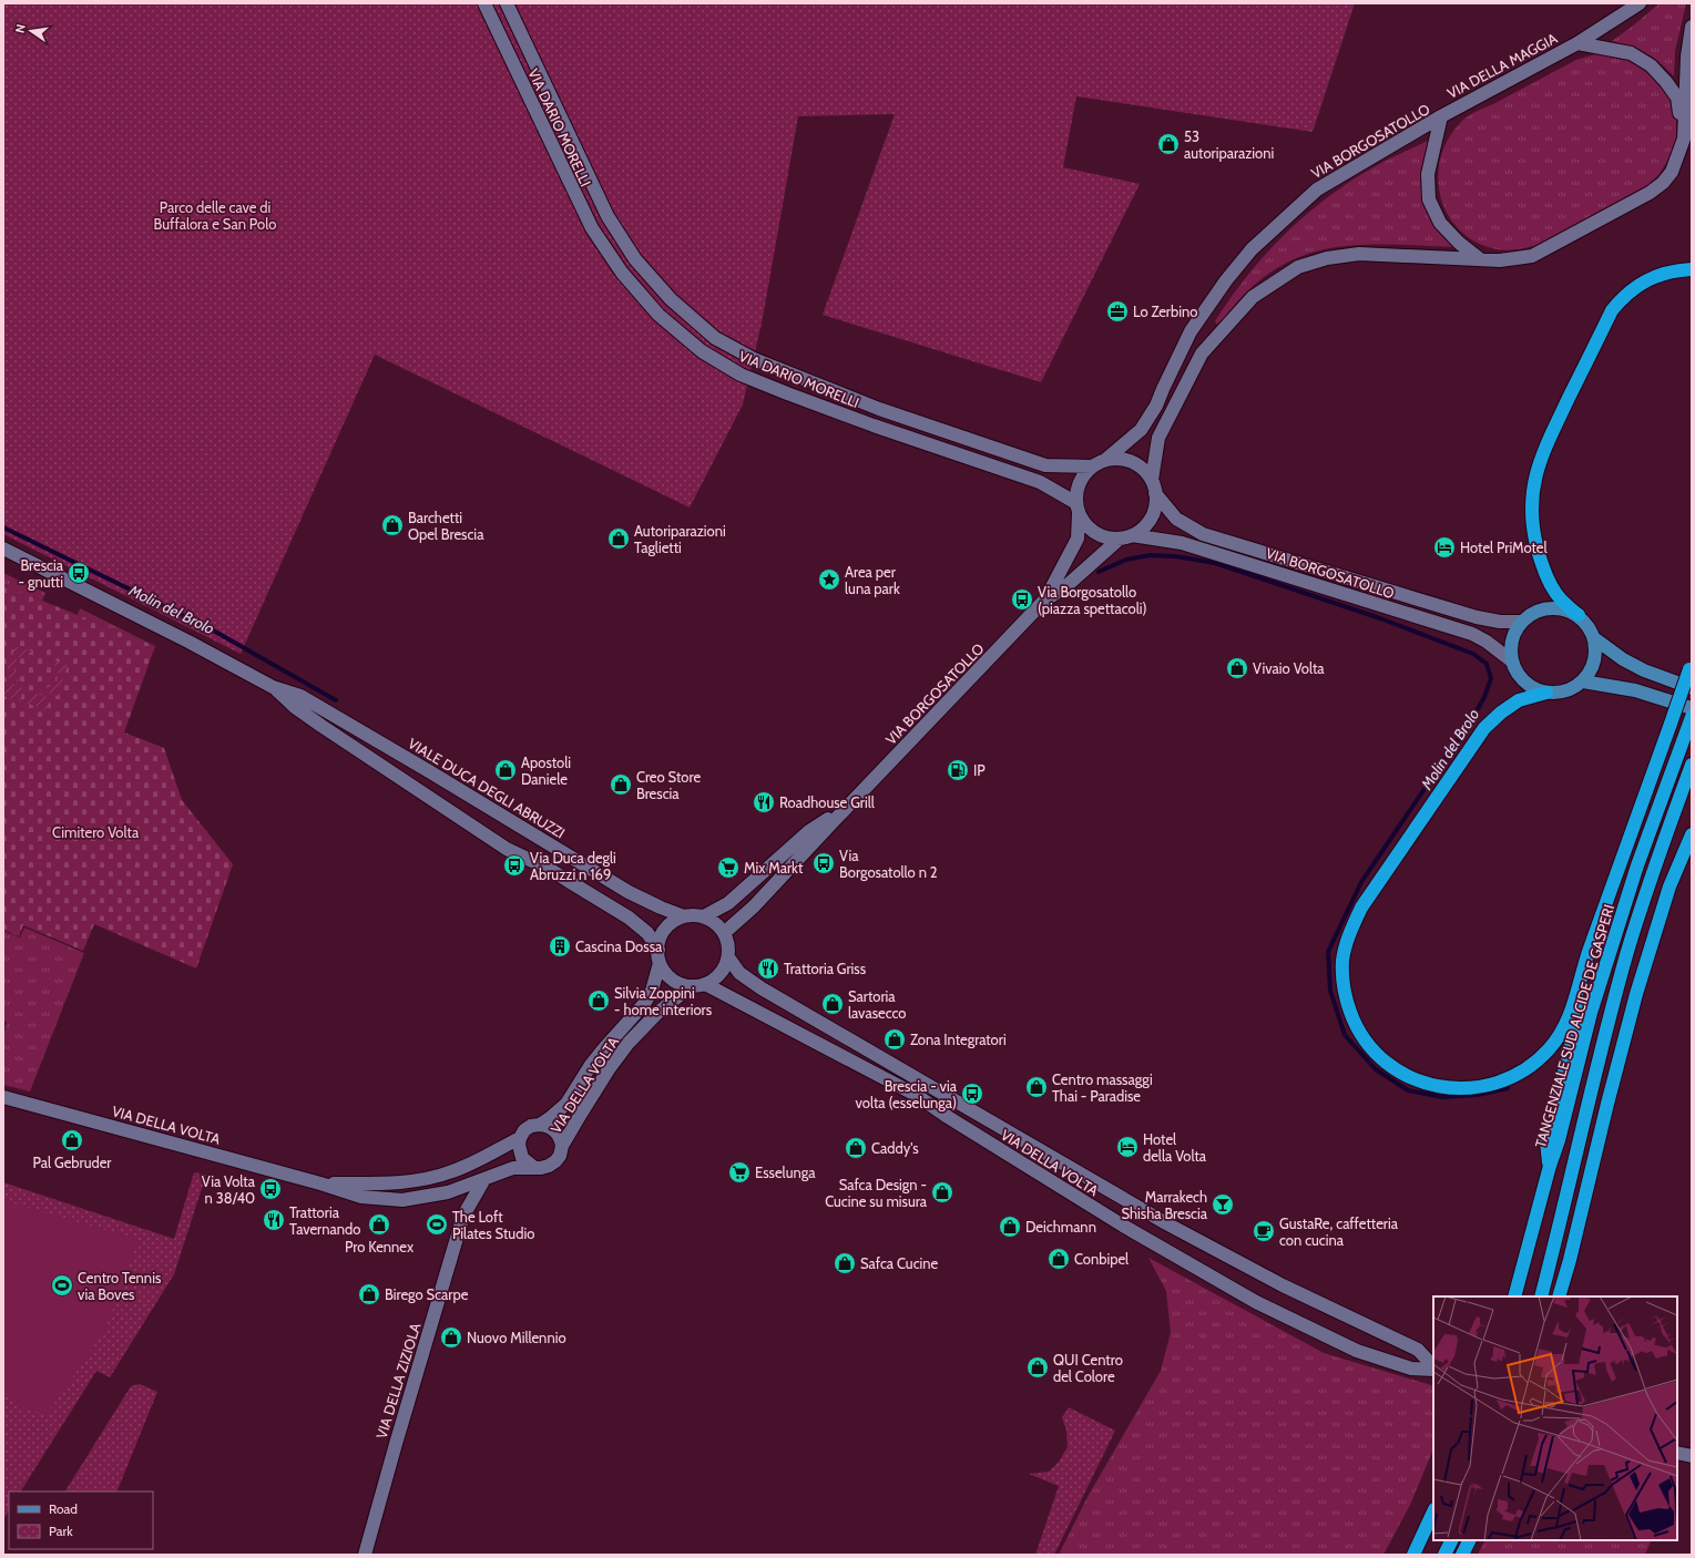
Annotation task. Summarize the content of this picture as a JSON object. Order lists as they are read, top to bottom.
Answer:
{
  "streets": {
    "highway": ["TANGENZIALE SUD ALCIDE DE GASPERI"],
    "main road": [
      "VIA DELLA MAGGIA",
      "VIA DARIO MORELLI",
      "VIA BORGOSATOLLO",
      "VIALE DUCA DEGLI ABRUZZI",
      "VIA DELLA VOLTA",
      "VIA DELLA ZIZIOLA"
    ]
  },
  "crossings": [
    ["VIA DELLA MAGGIA", "VIA BORGOSATOLLO"],
    ["VIA DARIO MORELLI", "VIA BORGOSATOLLO"],
    ["VIA BORGOSATOLLO", "VIALE DUCA DEGLI ABRUZZI"],
    ["VIA BORGOSATOLLO", "VIA DELLA VOLTA"],
    ["VIALE DUCA DEGLI ABRUZZI", "VIA DELLA VOLTA"]
  ],
  "water": ["Molin del Brolo"],
  "parks": ["Parco delle cave di Buffalora e San Polo", "Cimitero Volta"],
  "places": {
    "shop": [
      "53 autoriparazioni",
      "Barchetti Opel Brescia",
      "Autoriparazioni Taglietti",
      "Vivaio Volta",
      "Apostoli Daniele",
      "Creo Store Brescia",
      "Silvia Zoppini - home interiors",
      "Sartoria lavasecco",
      "Zona Integratori",
      "Centro massaggi Thai - Paradise",
      "Pal Gebruder",
      "Caddy's",
      "Safca Design - Cucine su misura",
      "Pro Kennex",
      "Deichmann",
      "Conbipel",
      "Safca Cucine",
      "Birego Scarpe",
      "Nuovo Millennio",
      "QUI Centro del Colore"
    ],
    "office": ["Lo Zerbino"],
    "hotel": ["Hotel PriMotel", "Hotel della Volta"],
    "bus stop": [
      "Brescia - gnutti",
      "Via Borgosatollo (piazza spettacoli)",
      "Via Borgosatollo n 2",
      "Via Duca degli Abruzzi n 169",
      "Brescia - via volta (esselunga)",
      "Via Volta n 38/40"
    ],
    "place": ["Area per luna park"],
    "fuel station": ["IP"],
    "restaurant": ["Roadhouse Grill", "Trattoria Griss", "Trattoria Tavernando"],
    "supermarket": ["Mix Markt", "Esselunga"],
    "building": ["Cascina Dossa"],
    "bar": ["Marrakech Shisha Brescia"],
    "sports": ["The Loft Pilates Studio", "Centro Tennis via Boves"],
    "cafe": ["GustaRe, caffetteria con cucina"]
  },
  "legend": ["Road", "Park"],
  "north": "left"
}
